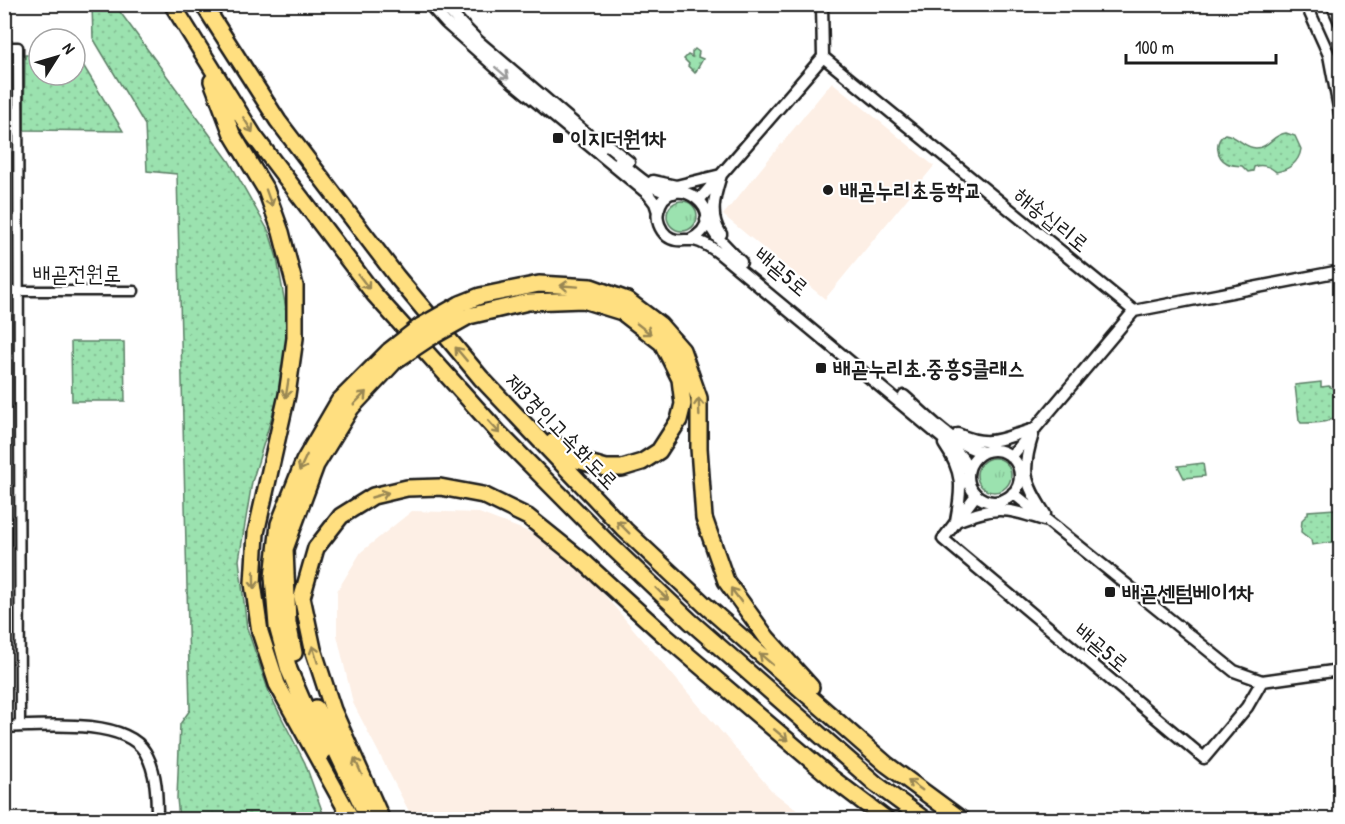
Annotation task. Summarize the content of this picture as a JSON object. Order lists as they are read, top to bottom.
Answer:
{
  "streets": {
    "highway": ["제3경인고속화도로"],
    "street": ["해송십리로", "배곧5로", "배곧전원로"]
  },
  "places": {
    "transit": ["이지더원1차", "배곧누리초.중흥S클래스", "배곧센텀베이1차"],
    "other": ["배곧누리초등학교"]
  },
  "scale_bar": "100 m",
  "north": "top right"
}
